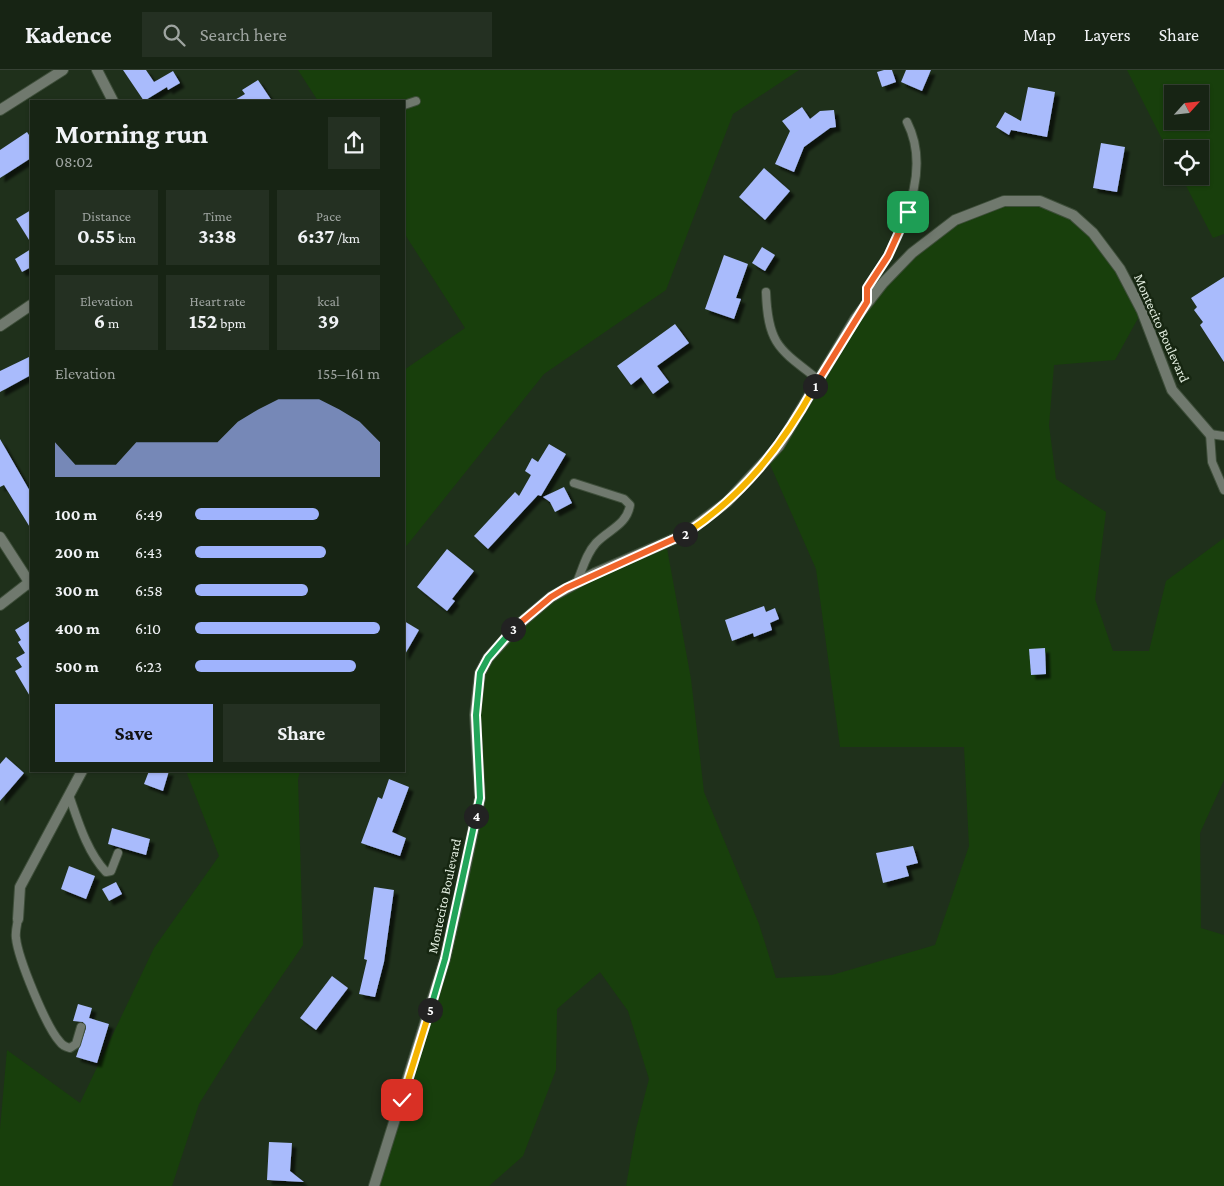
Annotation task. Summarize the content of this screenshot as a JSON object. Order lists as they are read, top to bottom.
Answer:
{
  "streets": {
    "street": ["Montecito Boulevard"]
  },
  "north": "top right",
  "page": {
    "header": "Kadence",
    "search": "Search here",
    "nav": ["Map", "Layers", "Share"],
    "heading": ["Morning run", "08:02"],
    "stats": [
      ["Distance", "0.55 km"],
      ["Time", "3:38"],
      ["Pace", "6:37 /km"],
      ["Elevation", "6 m"],
      ["Heart rate", "152 bpm"],
      ["kcal", "39"]
    ],
    "chart": ["Elevation", "155–161 m"],
    "pins": [
      "1",
      "2",
      "3",
      "4",
      "5"
    ],
    "list": [
      {
        "name": "100 m",
        "note": "6:49"
      },
      {
        "name": "200 m",
        "note": "6:43"
      },
      {
        "name": "300 m",
        "note": "6:58"
      },
      {
        "name": "400 m",
        "note": "6:10"
      },
      {
        "name": "500 m",
        "note": "6:23"
      }
    ],
    "buttons": ["Save", "Share"]
  }
}
